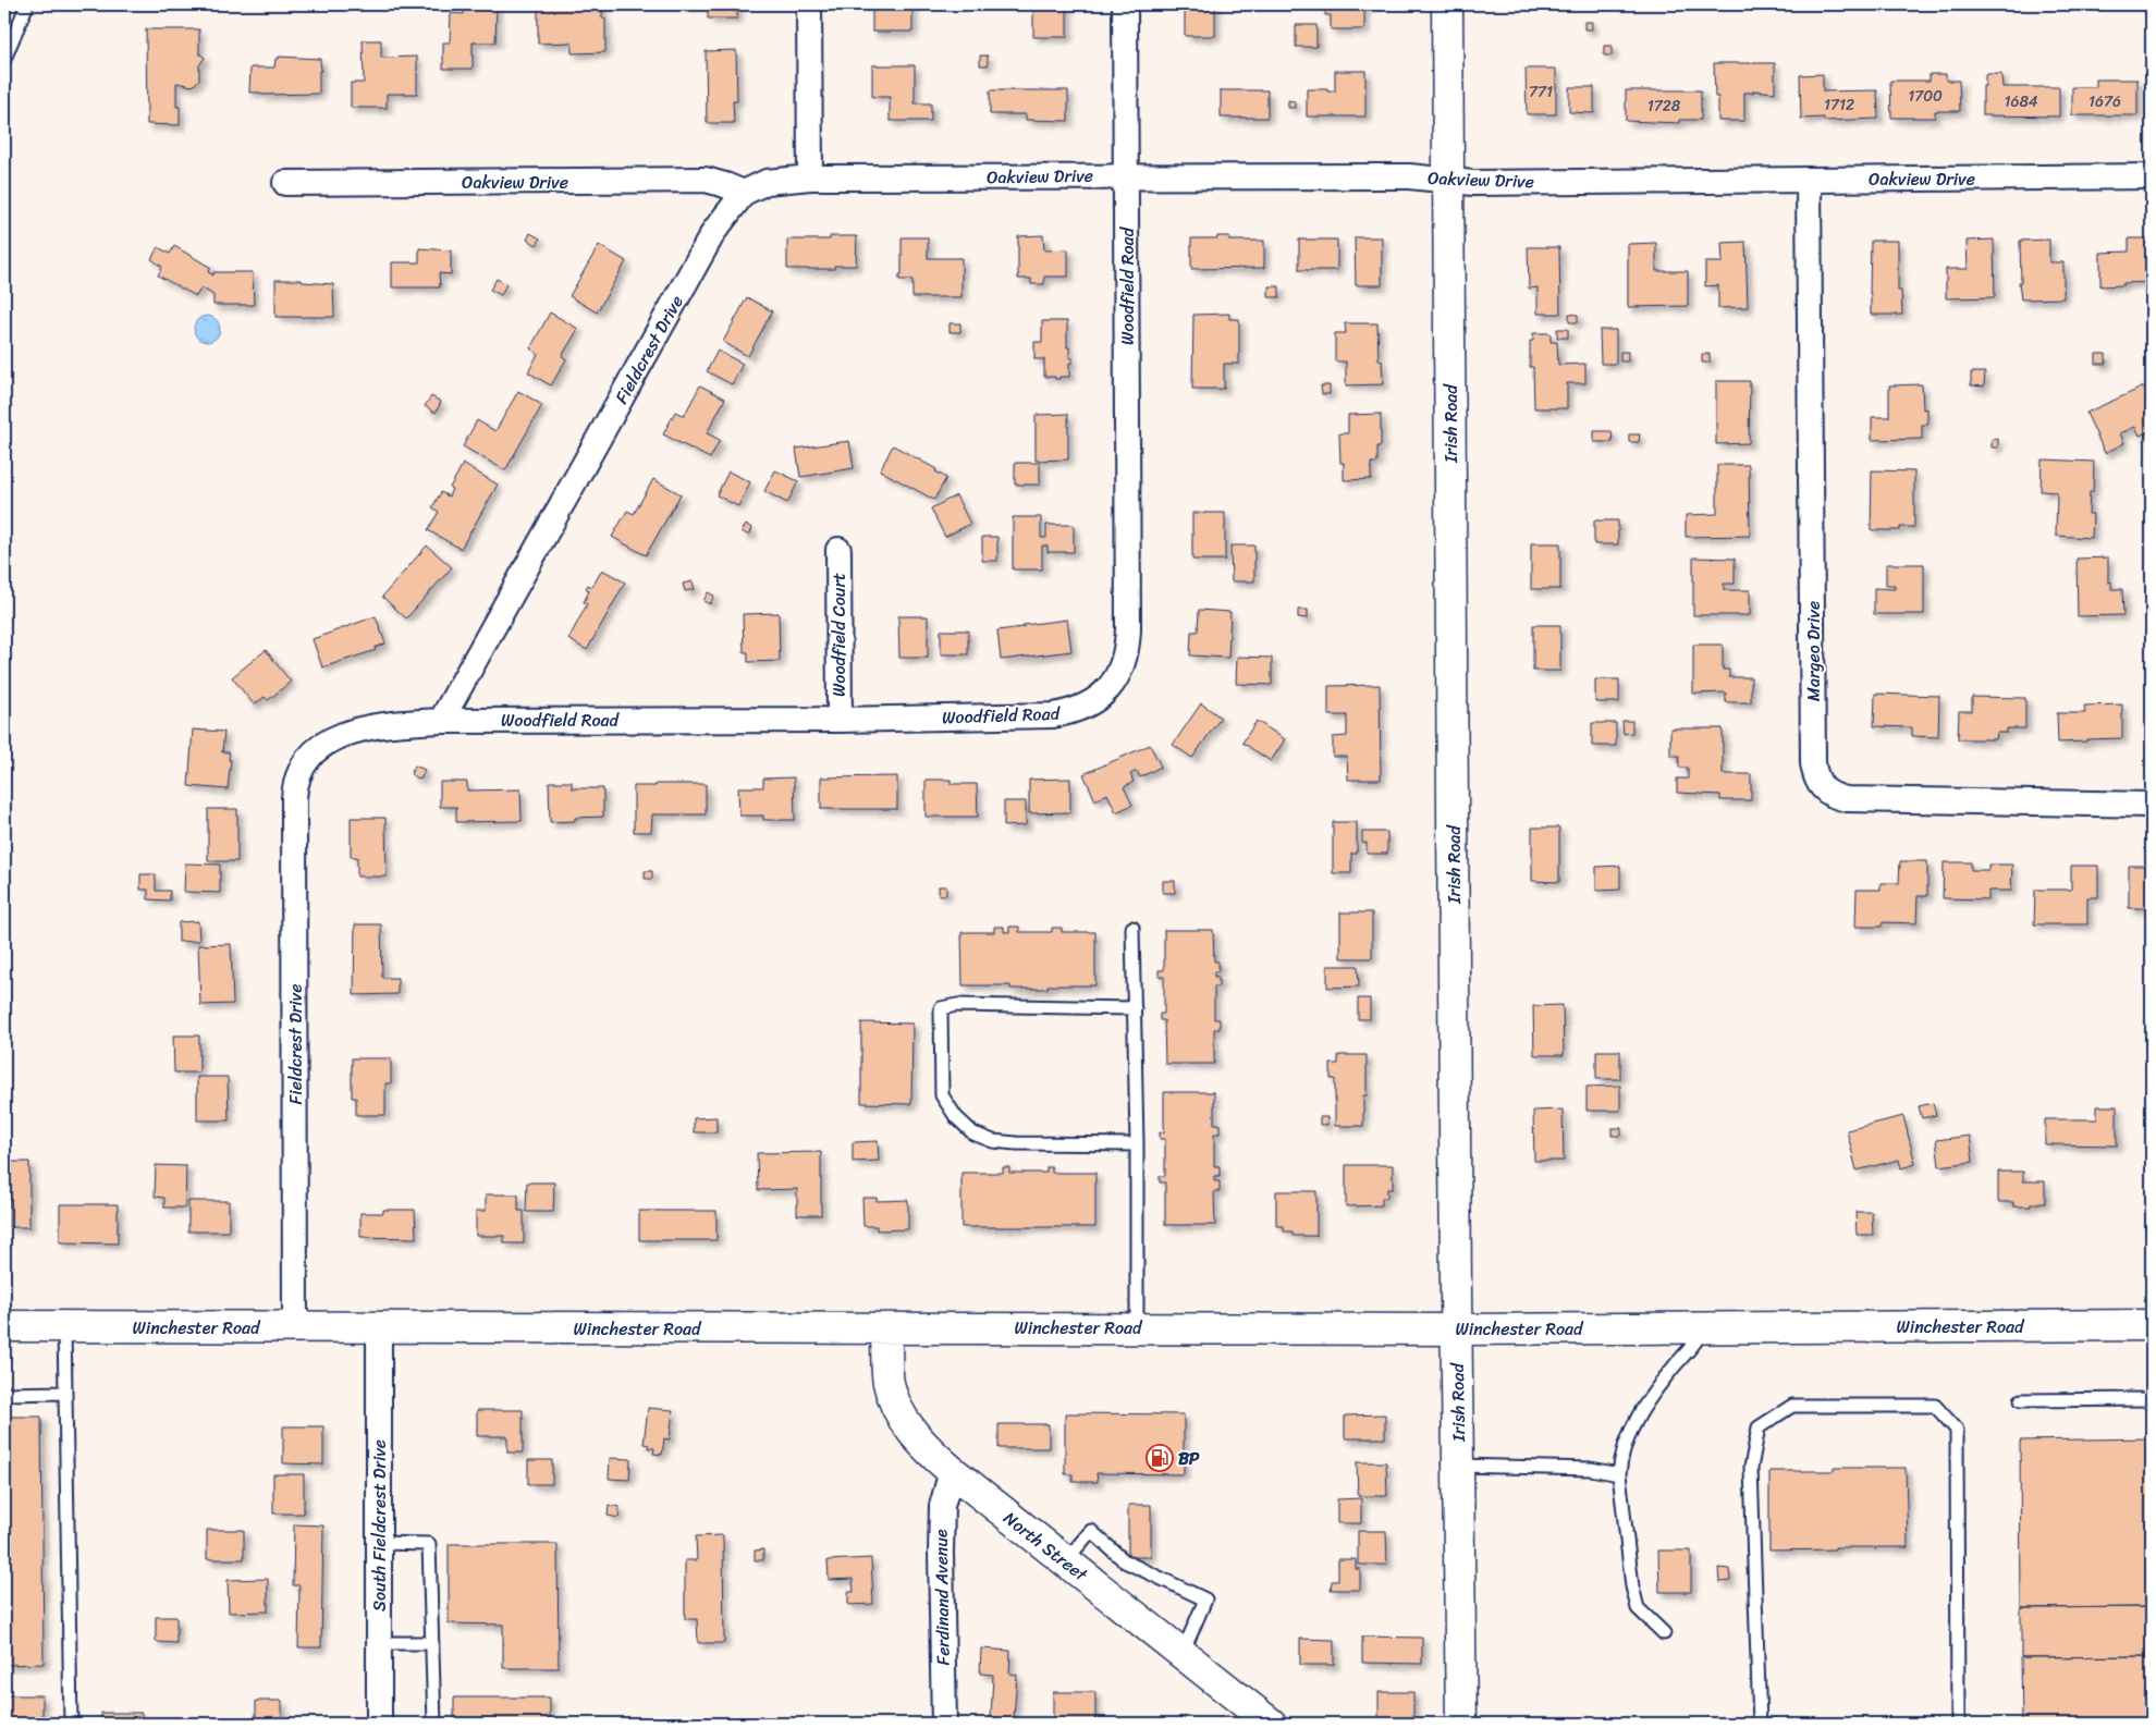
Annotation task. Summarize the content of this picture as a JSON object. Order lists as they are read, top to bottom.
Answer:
{
  "streets": {
    "street": [
      "Oakview Drive",
      "Woodfield Road",
      "Fieldcrest Drive",
      "Irish Road",
      "Woodfield Court",
      "Margeo Drive",
      "Winchester Road",
      "South Fieldcrest Drive",
      "North Street",
      "Ferdinand Avenue"
    ]
  },
  "crossings": [
    ["Oakview Drive", "Woodfield Road"],
    ["Oakview Drive", "Fieldcrest Drive"],
    ["Oakview Drive", "Irish Road"],
    ["Oakview Drive", "Margeo Drive"],
    ["Woodfield Road", "Fieldcrest Drive"],
    ["Woodfield Road", "Woodfield Court"],
    ["Fieldcrest Drive", "Winchester Road"],
    ["Irish Road", "Winchester Road"],
    ["Winchester Road", "South Fieldcrest Drive"],
    ["Winchester Road", "North Street"],
    ["North Street", "Ferdinand Avenue"]
  ],
  "places": {
    "fuel station": ["BP"]
  },
  "house_numbers": [
    "771",
    "1700",
    "1684",
    "1676",
    "1712",
    "1728"
  ]
}
